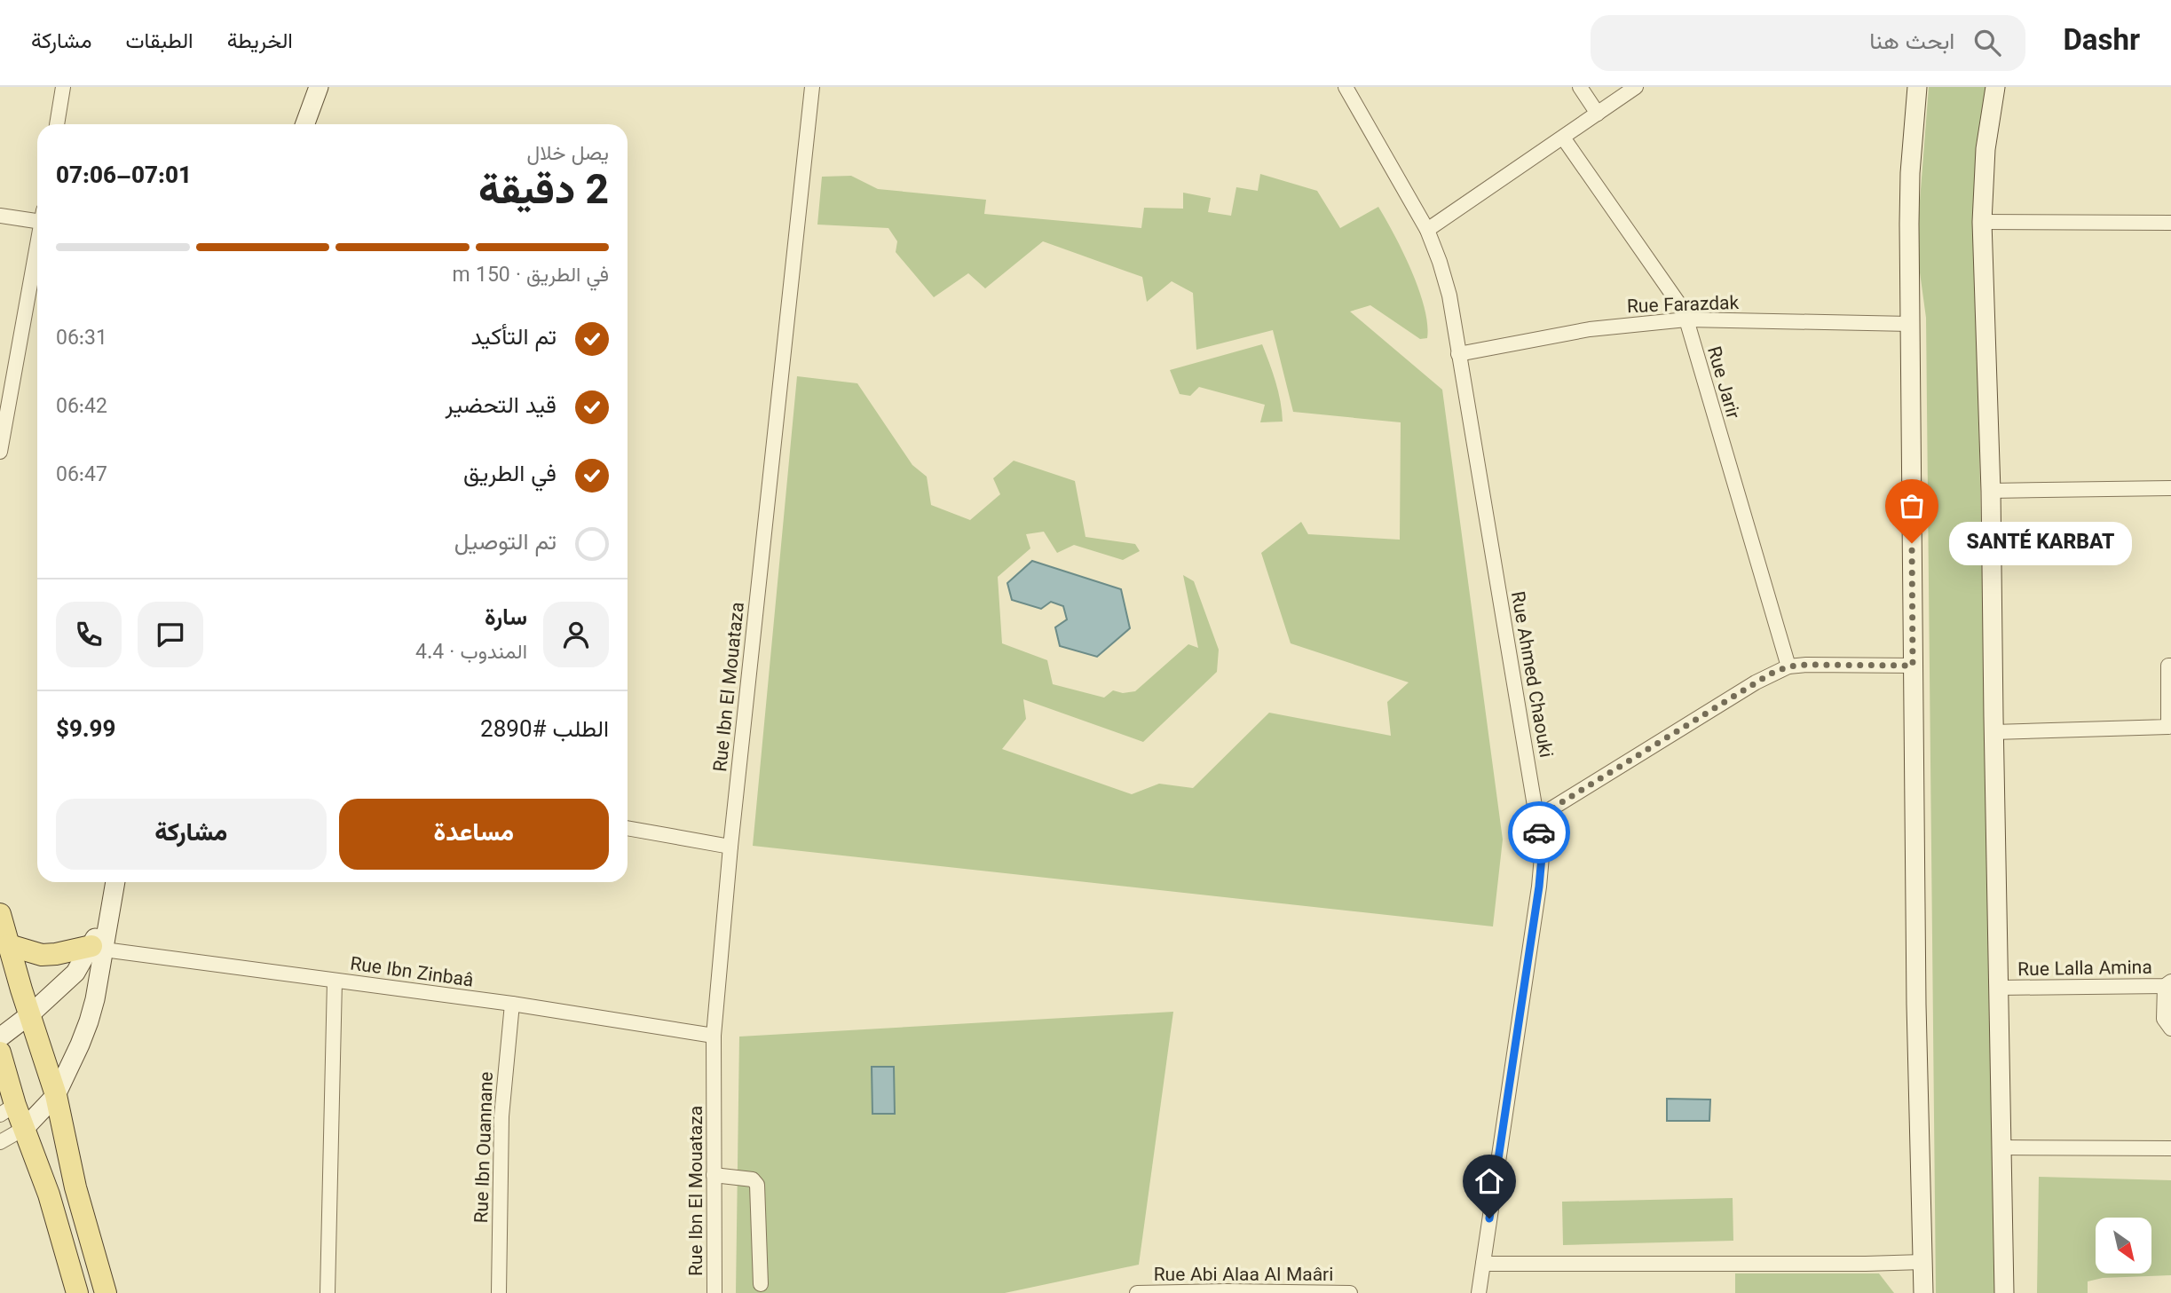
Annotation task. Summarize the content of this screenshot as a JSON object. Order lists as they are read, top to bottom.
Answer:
{
  "streets": {
    "street": [
      "Rue Farazdak",
      "Rue Jarir",
      "Rue Ahmed Chaouki",
      "Rue Ibn El Mouataza",
      "Rue Lalla Amina",
      "Rue Ibn Zinbaâ",
      "Rue Ibn Ouannane",
      "Rue Abi Alaa Al Maâri"
    ]
  },
  "crossings": [
    ["Rue Farazdak", "Rue Jarir"],
    ["Rue Farazdak", "Rue Ahmed Chaouki"],
    ["Rue Ibn El Mouataza", "Rue Ibn Zinbaâ"],
    ["Rue Ibn Zinbaâ", "Rue Ibn Ouannane"]
  ],
  "places": ["SANTÉ KARBAT"],
  "north": "bottom right",
  "page": {
    "header": "Dashr",
    "search": "ابحث هنا",
    "nav": ["الخريطة", "الطبقات", "مشاركة"],
    "heading": ["2 دقيقة", "يصل خلال", "07:01–07:06"],
    "panel": [
      "سارة",
      "المندوب · 4.4",
      "الطلب #2890",
      "$9.99"
    ],
    "bar": "في الطريق · 150 m",
    "list": [
      ["تم التأكيد", "06:31"],
      ["قيد التحضير", "06:42"],
      ["في الطريق", "06:47"],
      "تم التوصيل"
    ],
    "bubble": "SANTÉ KARBAT",
    "buttons": ["مساعدة", "مشاركة"]
  }
}
